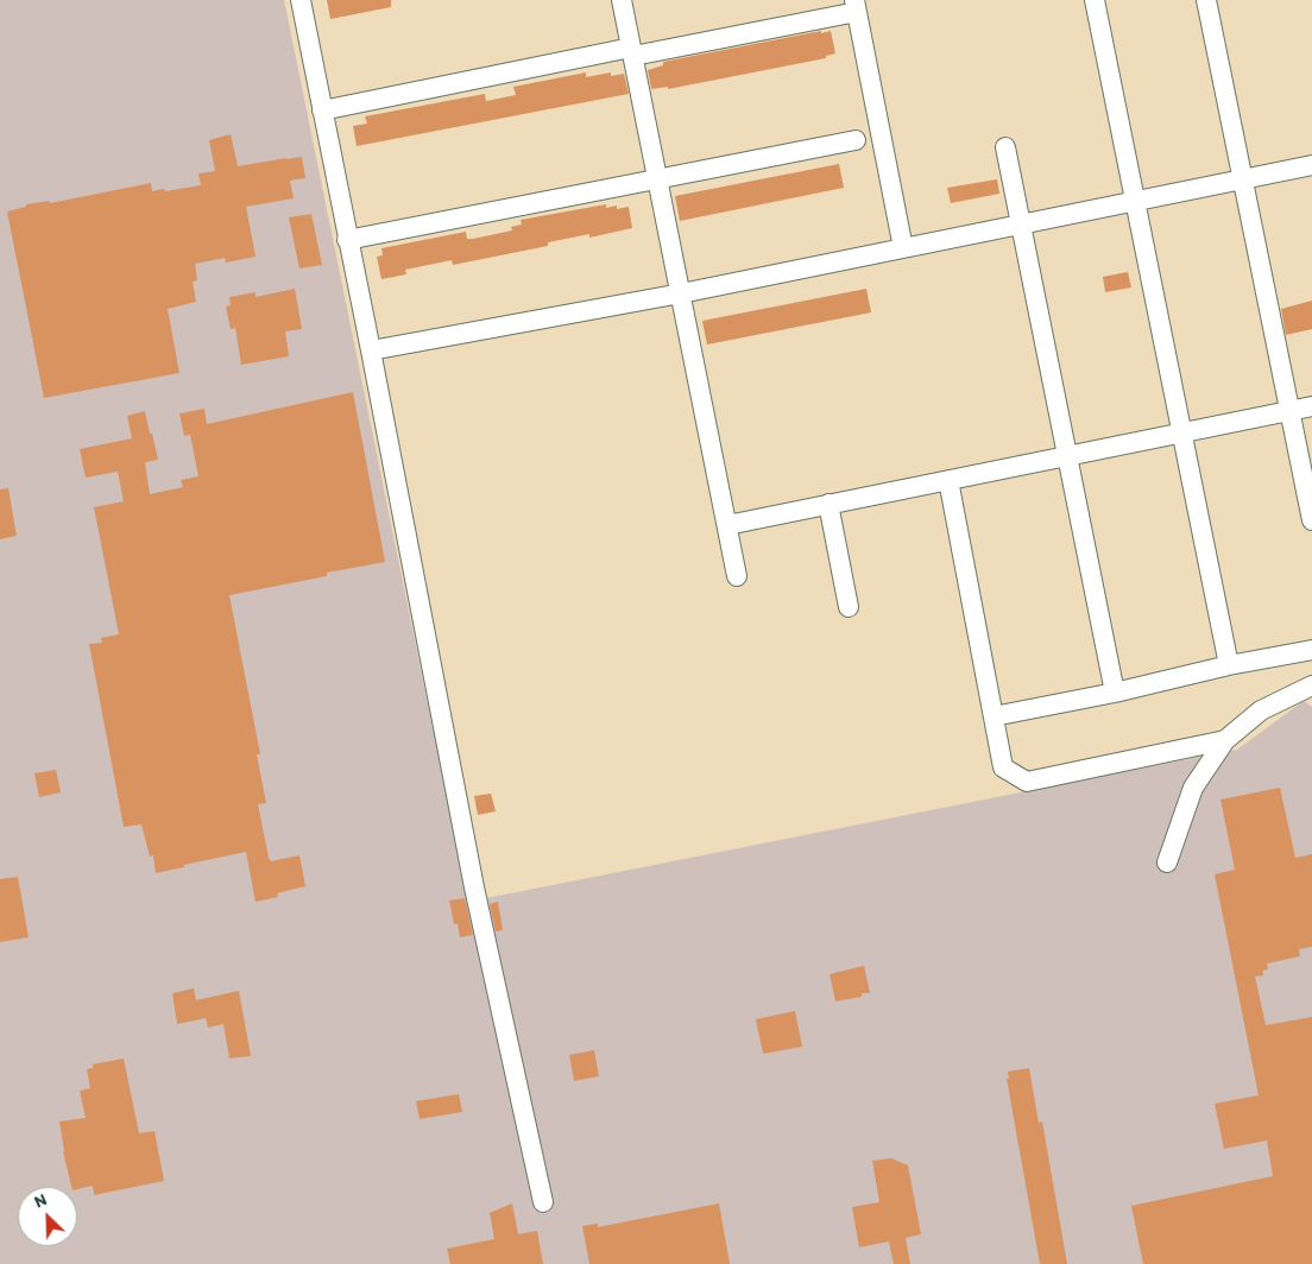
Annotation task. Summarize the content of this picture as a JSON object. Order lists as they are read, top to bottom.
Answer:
{
  "north": "top left"
}
